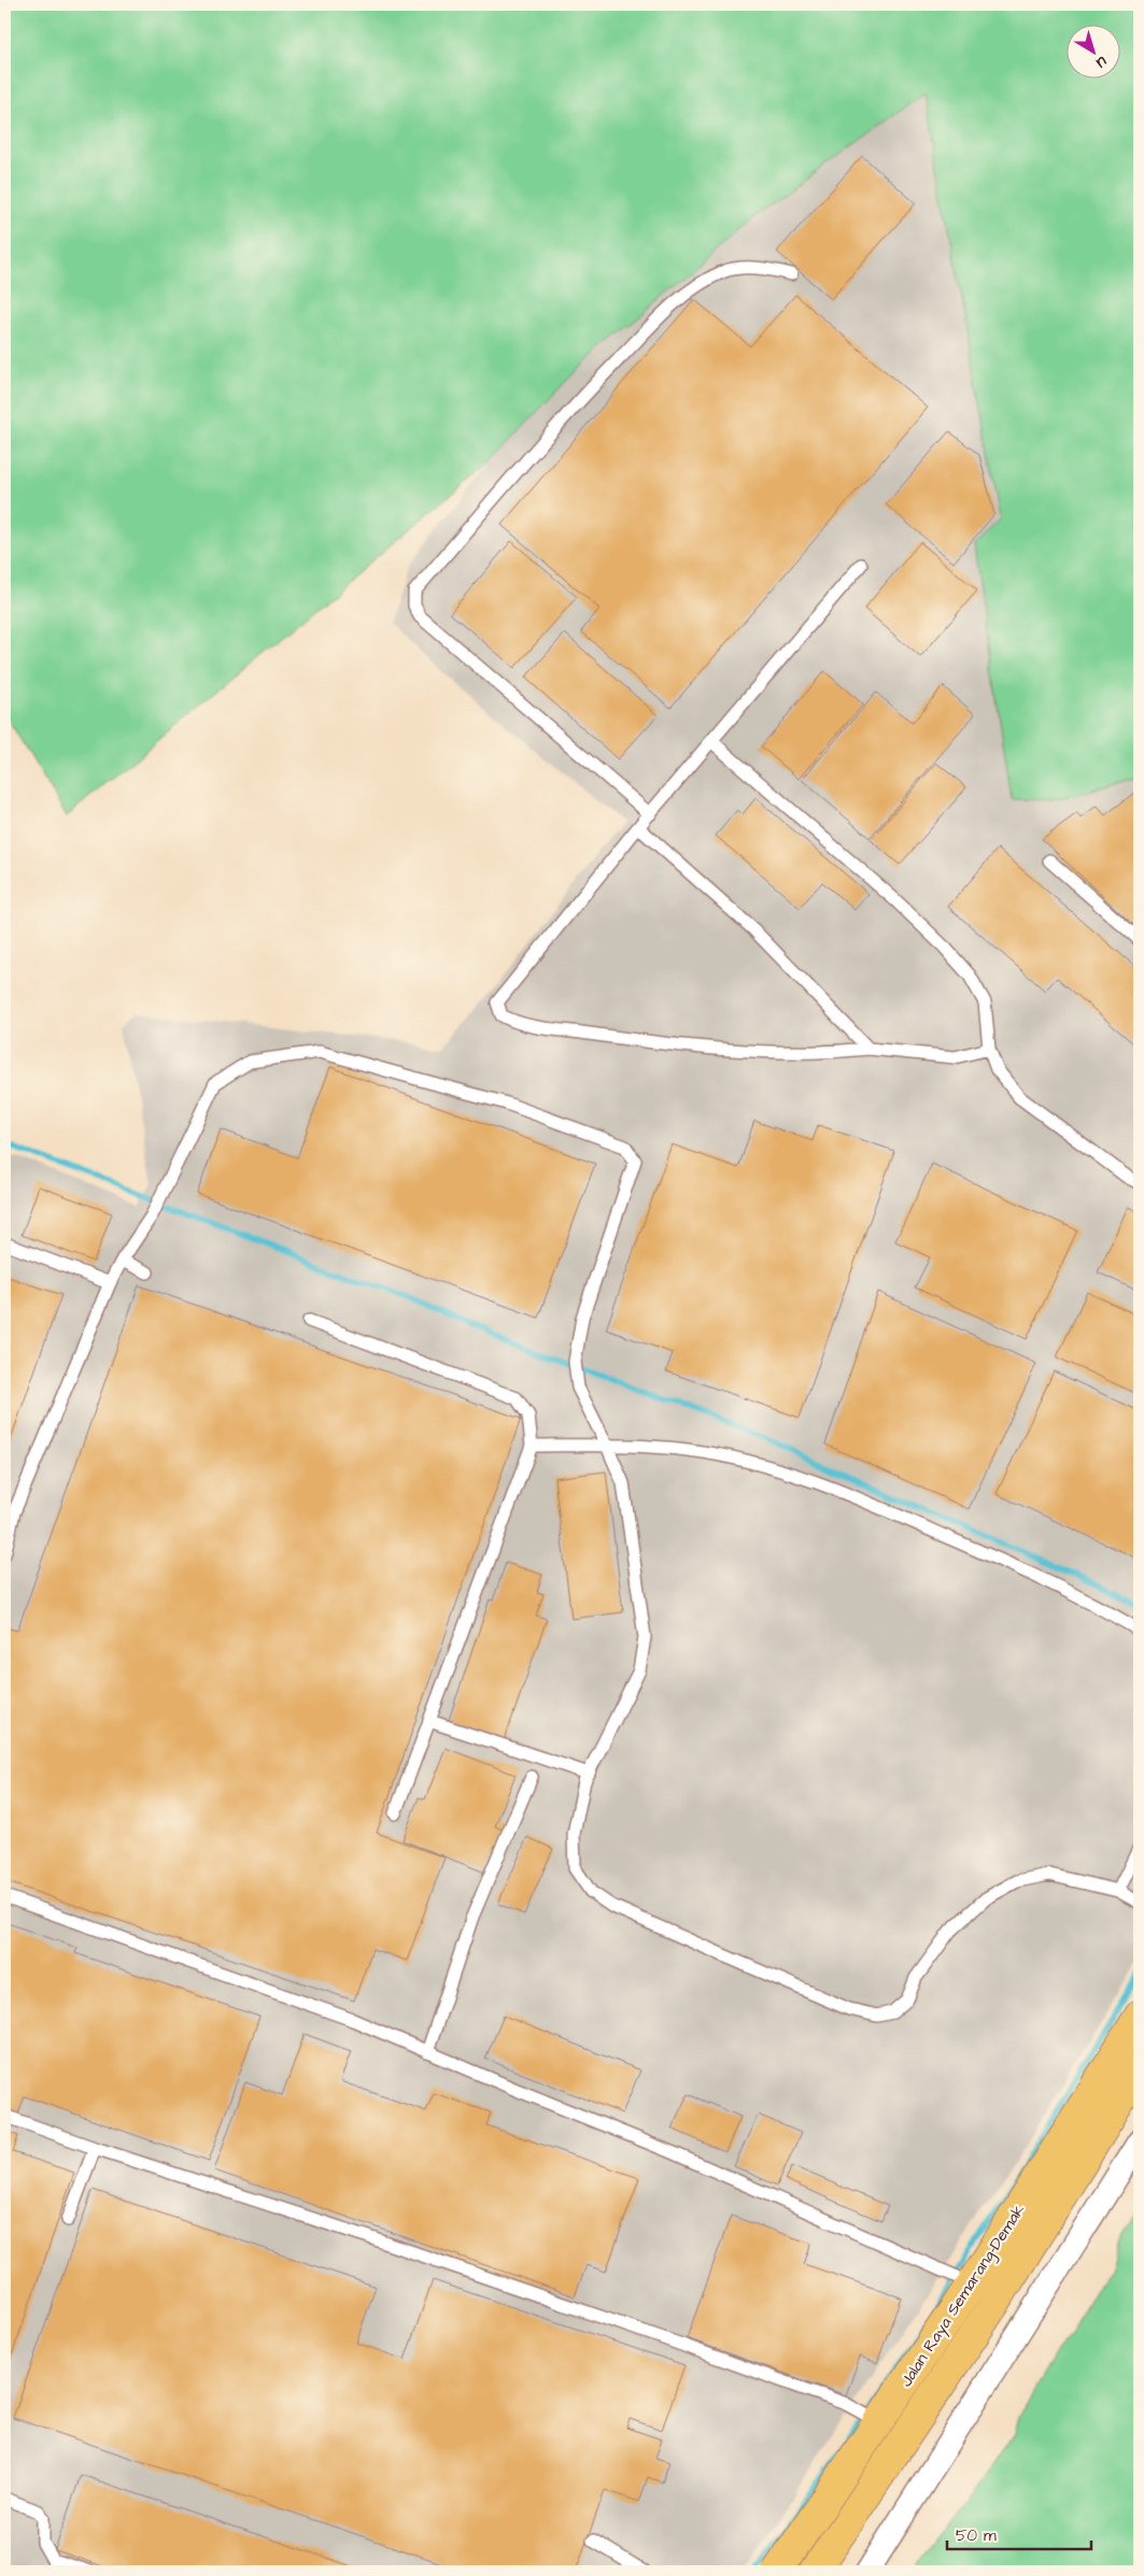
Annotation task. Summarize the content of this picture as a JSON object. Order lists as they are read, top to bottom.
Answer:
{
  "streets": {
    "highway": ["Jalan Raya Semarang-Demak"]
  },
  "scale_bar": "50 m",
  "north": "bottom right"
}
